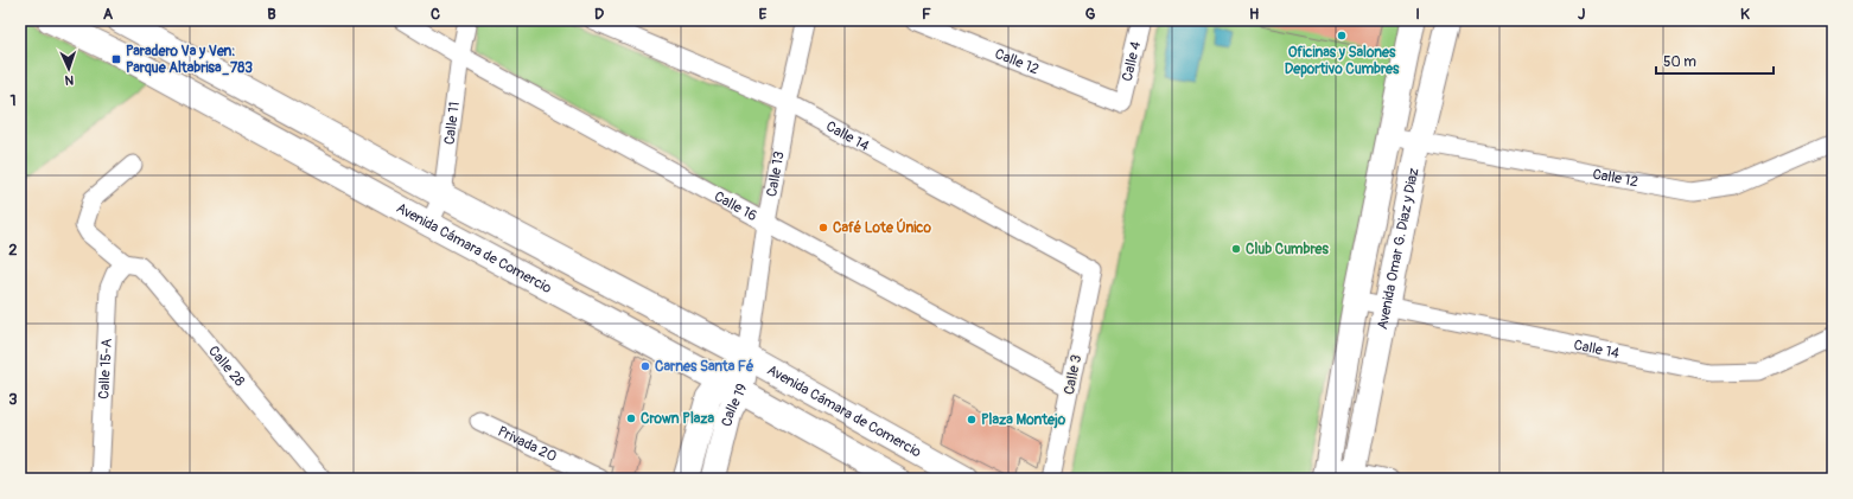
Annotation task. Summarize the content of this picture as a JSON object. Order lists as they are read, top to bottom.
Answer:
{
  "streets": {
    "main road": ["Avenida Cámara de Comercio", "Avenida Omar G. Diaz y Diaz", "Calle 19"],
    "street": [
      "Calle 12",
      "Calle 4",
      "Calle 11",
      "Calle 14",
      "Calle 13",
      "Calle 16",
      "Calle 28",
      "Calle 15-A",
      "Calle 3",
      "Privada 20"
    ]
  },
  "crossings": [
    ["Calle 12", "Calle 4"],
    ["Calle 12", "Avenida Omar G. Diaz y Diaz"],
    ["Calle 11", "Calle 16"],
    ["Calle 11", "Avenida Cámara de Comercio"],
    ["Calle 14", "Calle 13"],
    ["Calle 14", "Avenida Omar G. Diaz y Diaz"],
    ["Calle 14", "Calle 3"],
    ["Calle 13", "Calle 16"],
    ["Calle 13", "Avenida Cámara de Comercio"],
    ["Calle 13", "Calle 19"],
    ["Calle 16", "Calle 3"],
    ["Avenida Cámara de Comercio", "Calle 19"],
    ["Calle 28", "Calle 15-A"]
  ],
  "places": {
    "other": [
      "Oficinas y Salones Deportivo Cumbres",
      "Café Lote Único",
      "Club Cumbres",
      "Carnes Santa Fé",
      "Crown Plaza",
      "Plaza Montejo"
    ],
    "transit": ["Paradero Va y Ven: Parque Altabrisa_783"]
  },
  "scale_bar": "50 m",
  "north": "bottom",
  "grid": {
    "columns": [
      "A",
      "B",
      "C",
      "D",
      "E",
      "F",
      "G",
      "H",
      "I",
      "J",
      "K"
    ],
    "rows": ["1", "2", "3"]
  }
}
